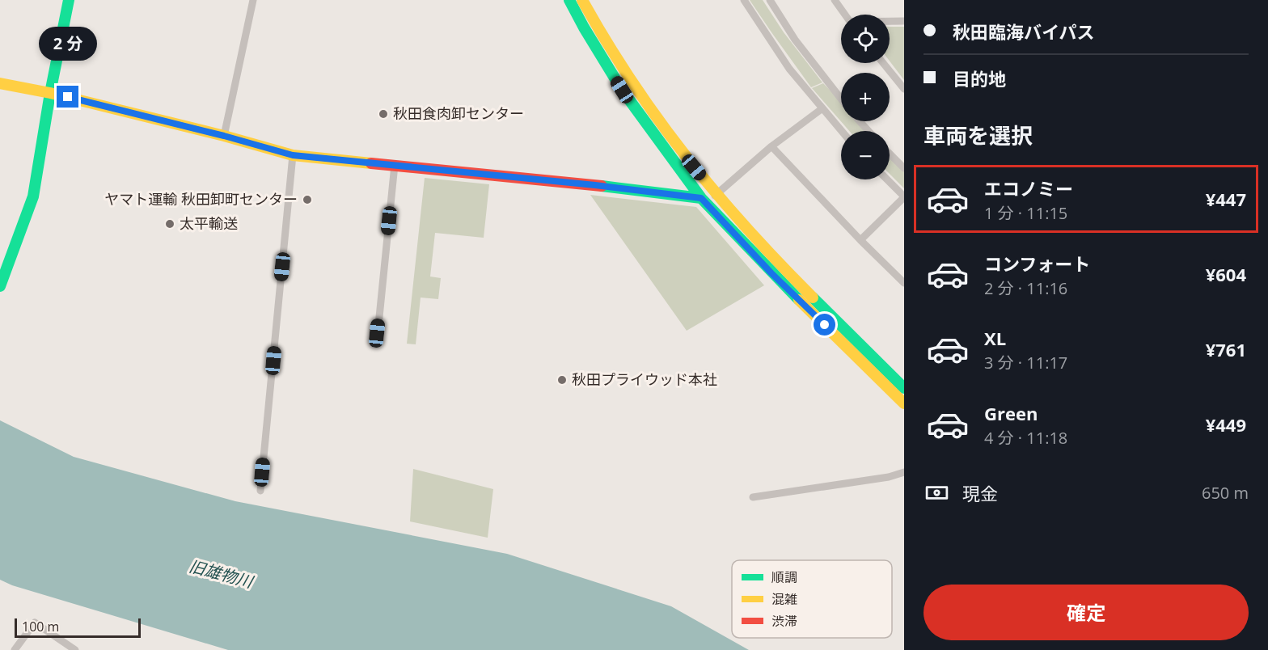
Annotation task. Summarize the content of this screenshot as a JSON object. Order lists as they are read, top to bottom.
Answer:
{
  "water": ["旧雄物川"],
  "places": [
    "秋田食肉卸センター",
    "ヤマト運輸 秋田卸町センター",
    "太平輸送",
    "秋田プライウッド本社"
  ],
  "legend": ["順調", "混雑", "渋滞"],
  "scale_bar": "100 m",
  "page": {
    "banner": ["秋田臨海バイパス", "目的地"],
    "map_buttons": ["+", "−"],
    "bubble": "2 分",
    "heading": "車両を選択",
    "list": [
      {
        "name": "エコノミー",
        "note": "1 分 · 11:15",
        "value": "¥447"
      },
      {
        "name": "コンフォート",
        "note": "2 分 · 11:16",
        "value": "¥604"
      },
      {
        "name": "XL",
        "note": "3 分 · 11:17",
        "value": "¥761"
      },
      {
        "name": "Green",
        "note": "4 分 · 11:18",
        "value": "¥449"
      }
    ],
    "pay": ["現金", "650 m"],
    "buttons": "確定",
    "scale": "100 m"
  }
}
